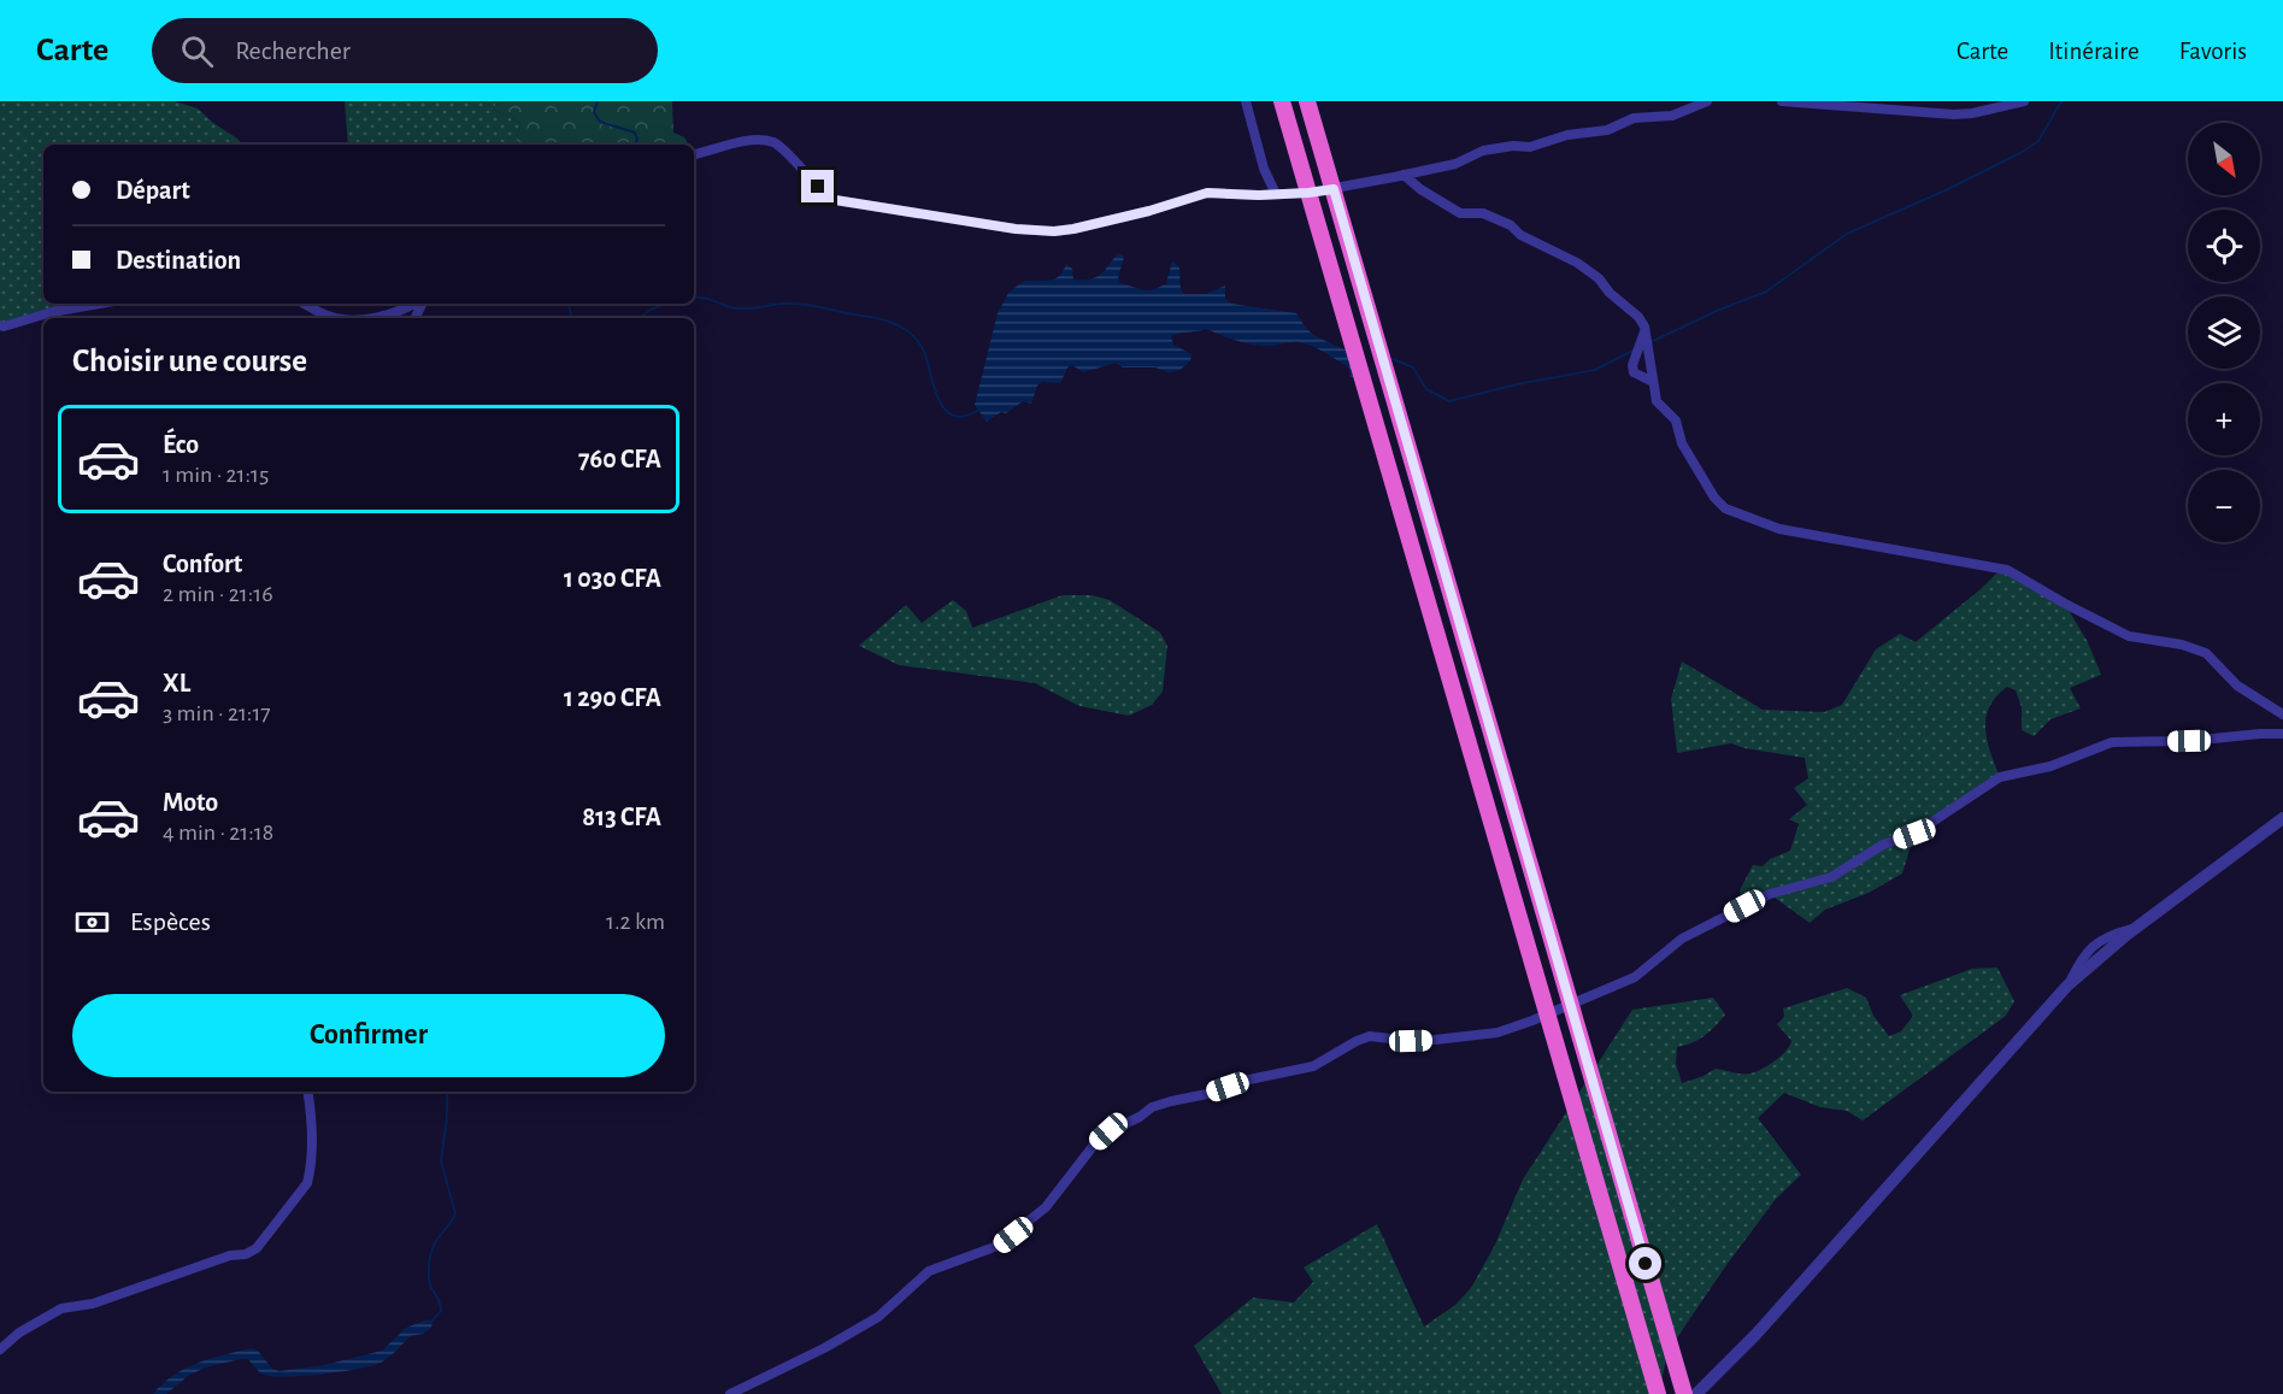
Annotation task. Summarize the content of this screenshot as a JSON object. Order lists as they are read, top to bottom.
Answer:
{
  "north": "bottom right",
  "page": {
    "header": "Carte",
    "search": "Rechercher",
    "nav": ["Carte", "Itinéraire", "Favoris"],
    "map_buttons": ["+", "−"],
    "banner": ["Départ", "Destination"],
    "heading": "Choisir une course",
    "list": [
      {
        "name": "Éco",
        "note": "1 min · 21:15",
        "value": "760 CFA"
      },
      {
        "name": "Confort",
        "note": "2 min · 21:16",
        "value": "1 030 CFA"
      },
      {
        "name": "XL",
        "note": "3 min · 21:17",
        "value": "1 290 CFA"
      },
      {
        "name": "Moto",
        "note": "4 min · 21:18",
        "value": "813 CFA"
      }
    ],
    "pay": ["Espèces", "1.2 km"],
    "buttons": "Confirmer"
  }
}
